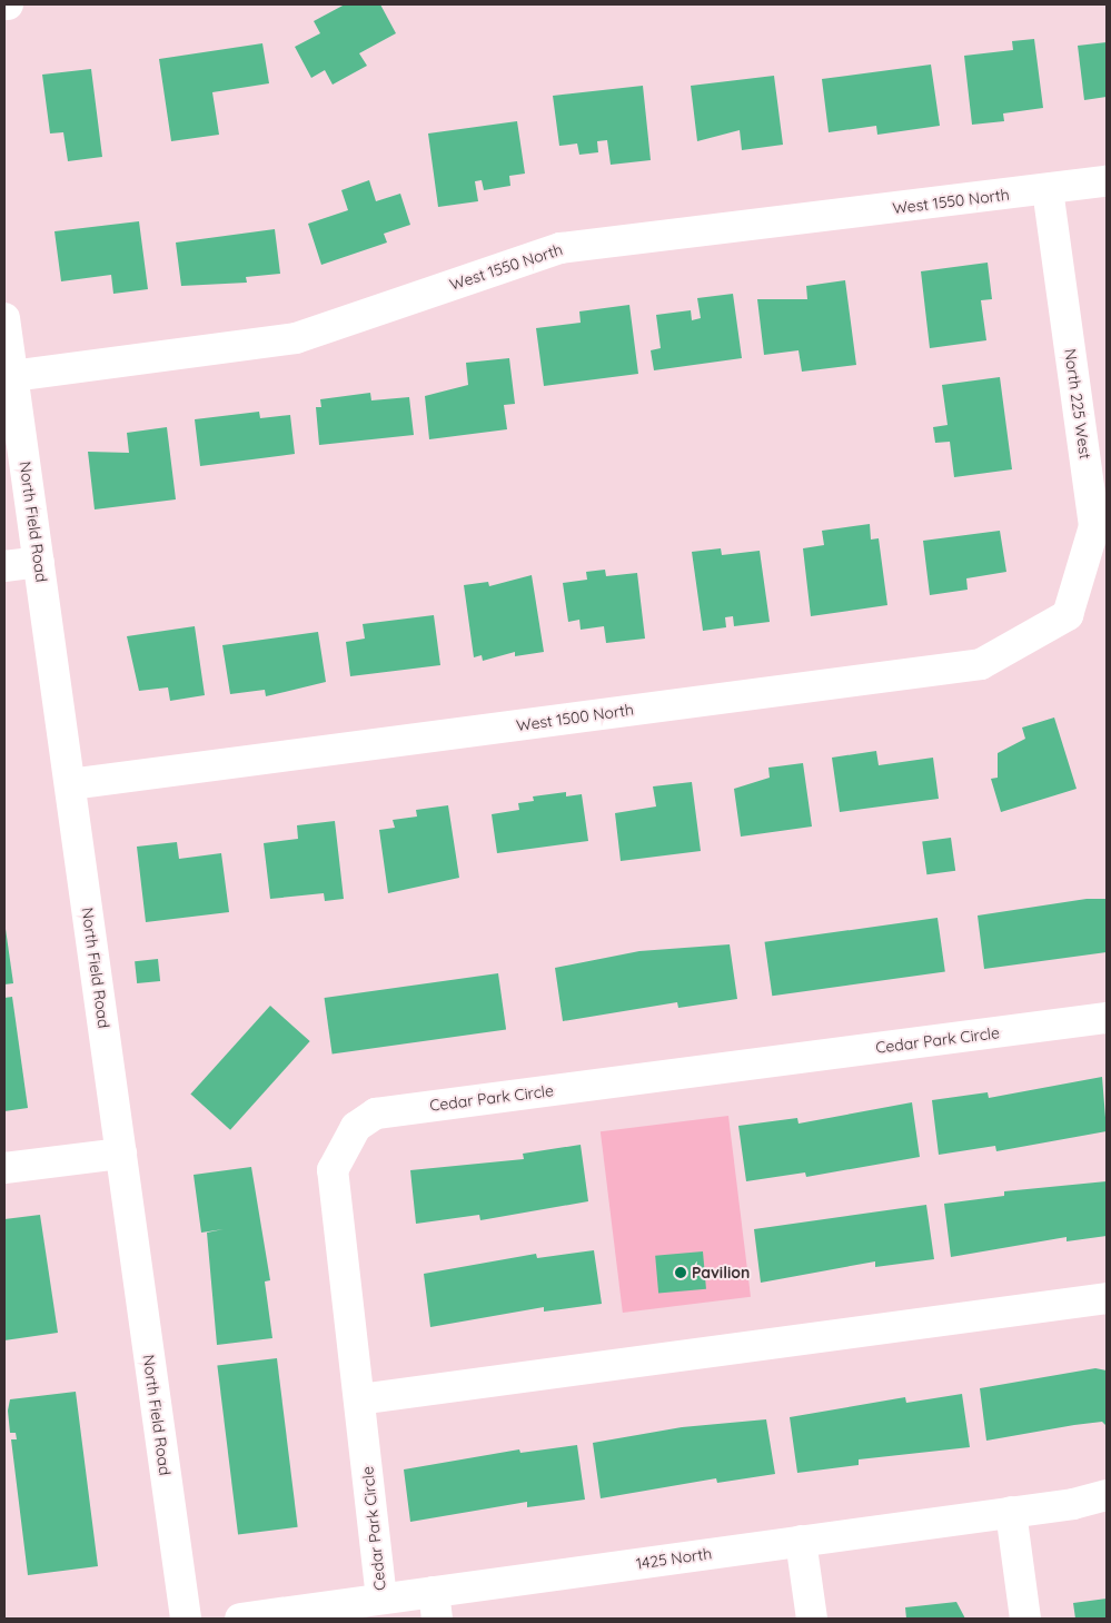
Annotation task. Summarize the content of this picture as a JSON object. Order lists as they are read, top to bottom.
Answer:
{
  "streets": {
    "street": [
      "West 1550 North",
      "North 225 West",
      "North Field Road",
      "West 1500 North",
      "Cedar Park Circle",
      "1425 North"
    ]
  },
  "crossings": [
    ["West 1550 North", "North 225 West"],
    ["West 1550 North", "North Field Road"],
    ["North 225 West", "West 1500 North"],
    ["North Field Road", "West 1500 North"],
    ["Cedar Park Circle", "1425 North"]
  ],
  "places": ["Pavilion"]
}
